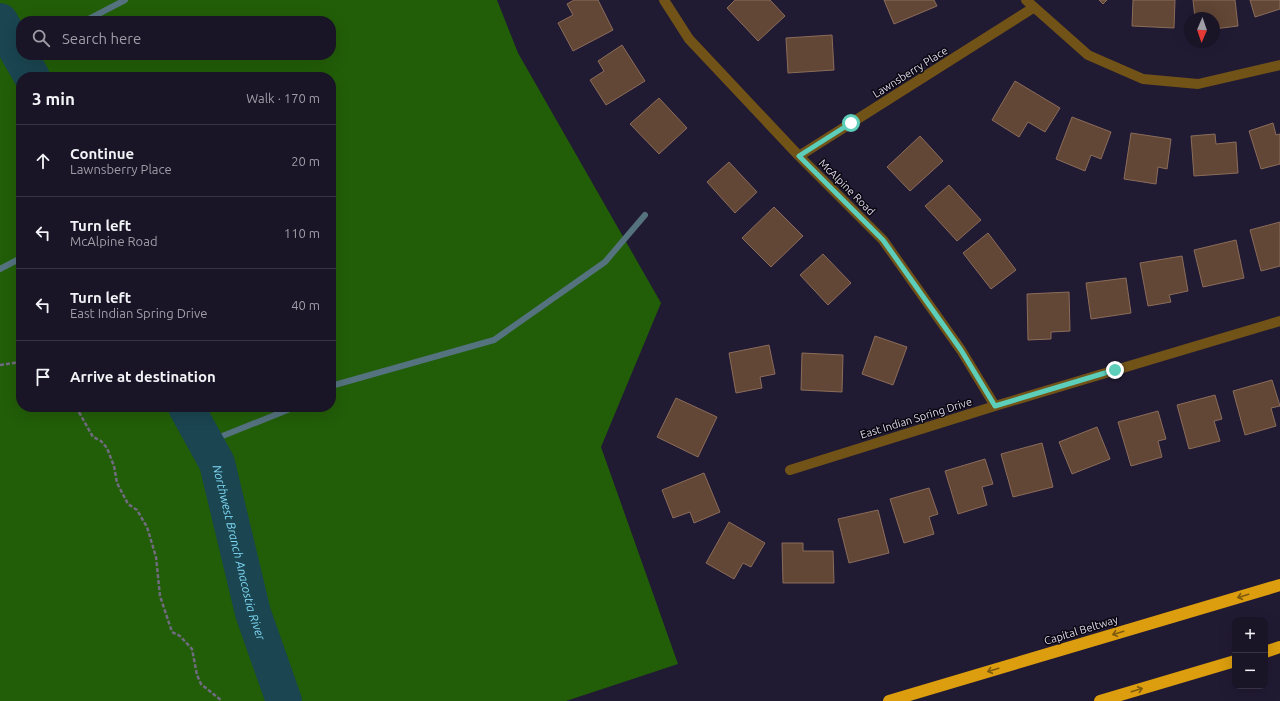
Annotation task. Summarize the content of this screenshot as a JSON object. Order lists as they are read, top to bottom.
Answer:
{
  "streets": {
    "highway": ["Capital Beltway"],
    "street": ["Lawnsberry Place", "McAlpine Road", "East Indian Spring Drive"]
  },
  "crossings": [
    ["Lawnsberry Place", "McAlpine Road"],
    ["McAlpine Road", "East Indian Spring Drive"]
  ],
  "water": ["Northwest Branch Anacostia River"],
  "north": "bottom",
  "page": {
    "search": "Search here",
    "heading": ["3 min", "Walk · 170 m"],
    "list": [
      ["Continue", "Lawnsberry Place", "20 m"],
      ["Turn left", "McAlpine Road", "110 m"],
      ["Turn left", "East Indian Spring Drive", "40 m"],
      "Arrive at destination"
    ],
    "map_buttons": ["+", "−"]
  }
}
